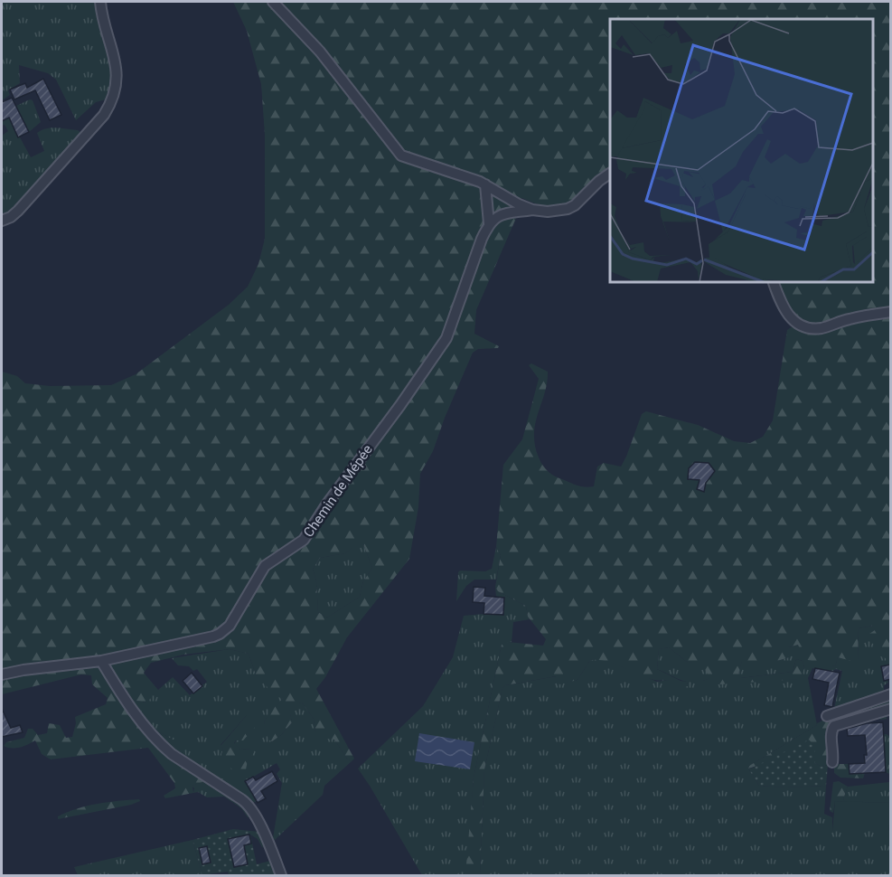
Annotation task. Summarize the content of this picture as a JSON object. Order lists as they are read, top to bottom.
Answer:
{
  "streets": {
    "street": ["Chemin de Mépée"]
  }
}
